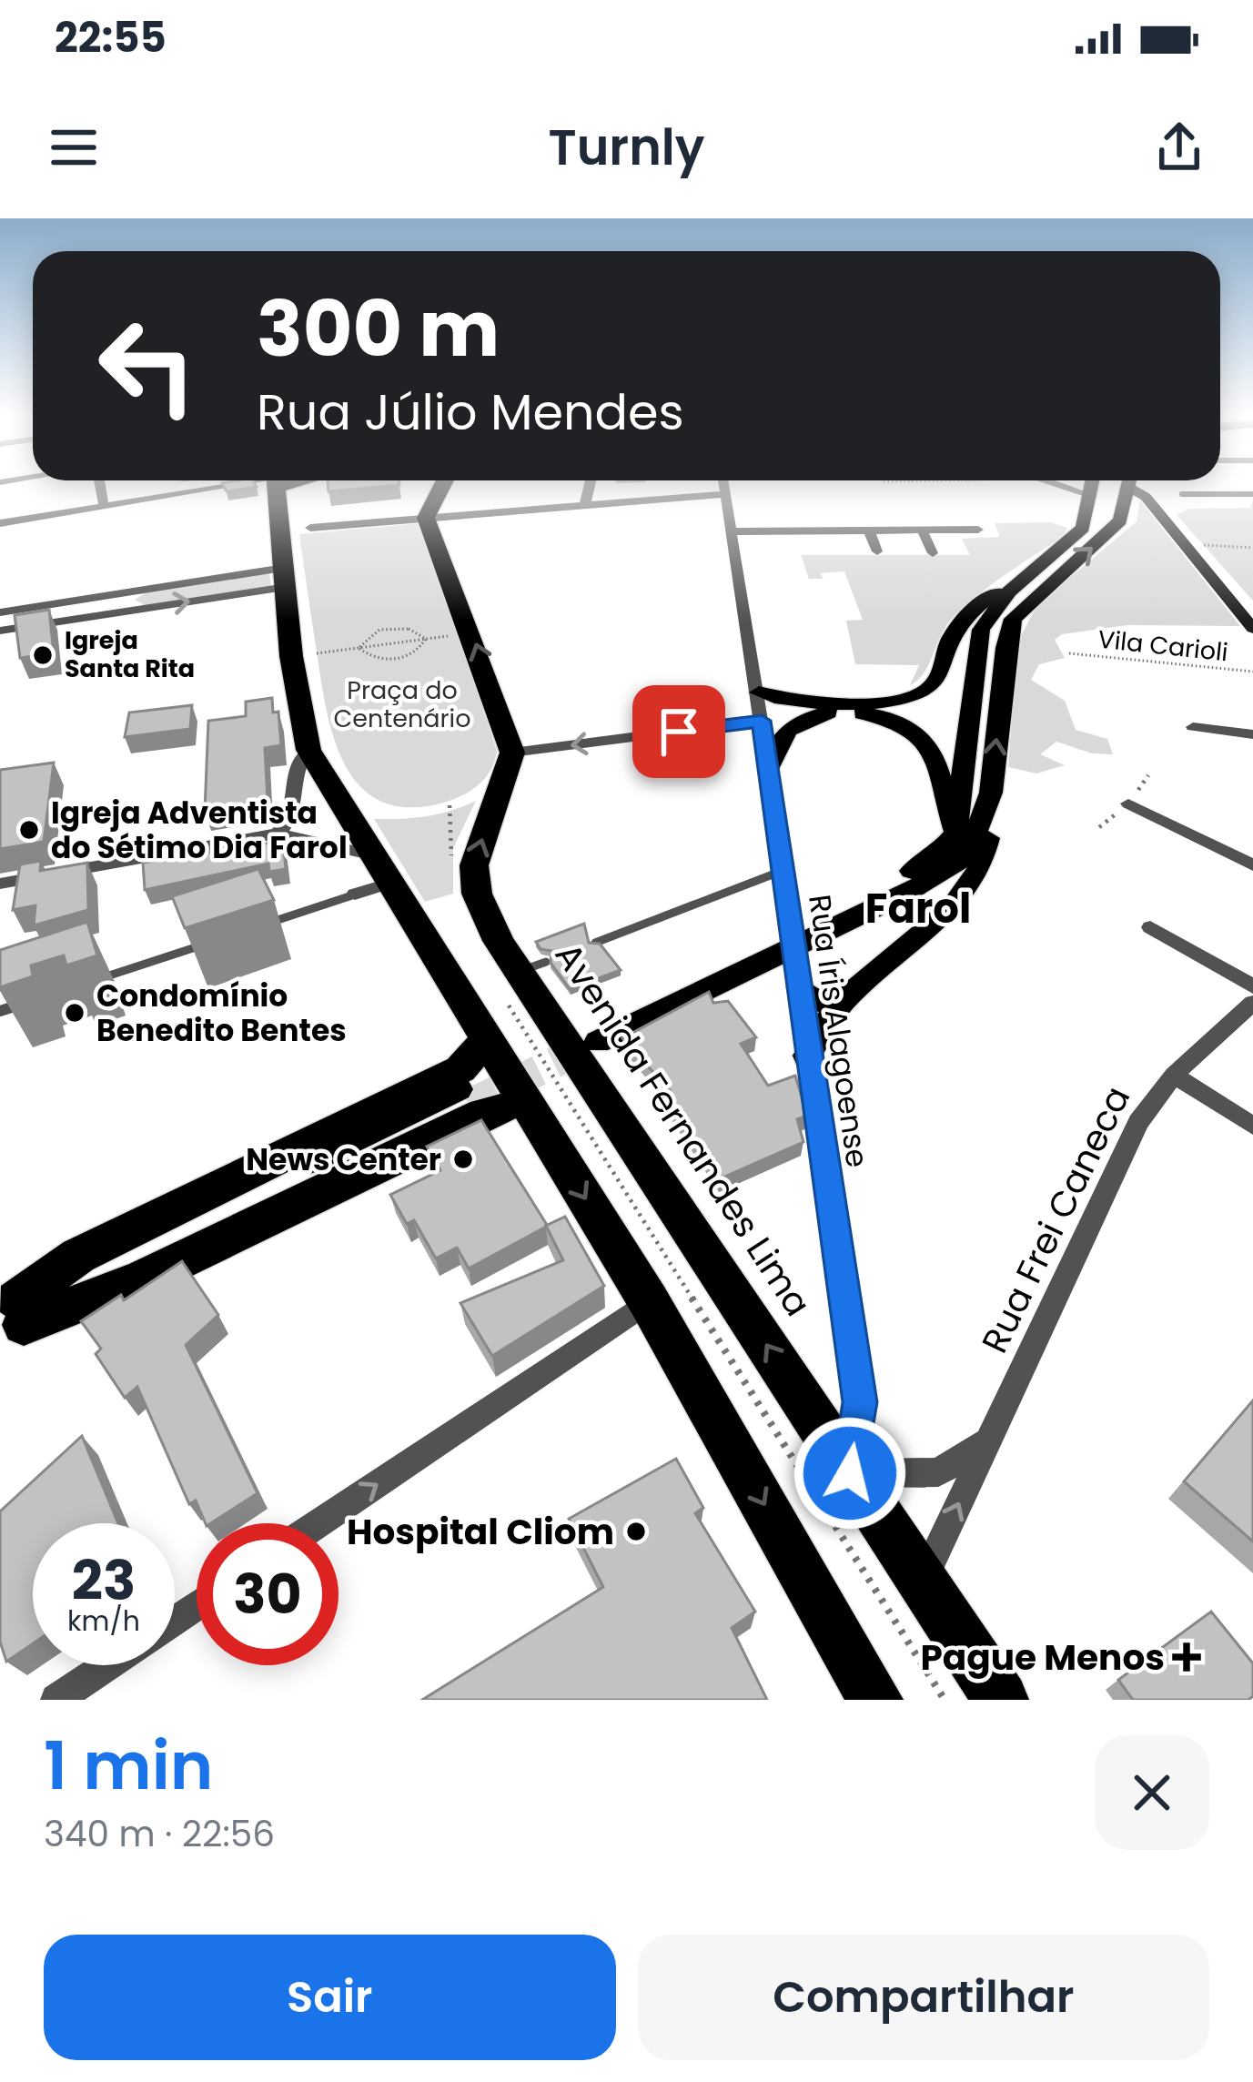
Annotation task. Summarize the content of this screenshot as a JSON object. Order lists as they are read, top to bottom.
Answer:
{
  "streets": {
    "highway": ["Avenida Fernandes Lima"],
    "street": ["Rua Íris Alagoense", "Rua Frei Caneca"],
    "path": ["Vila Carioli"]
  },
  "crossings": [
    ["Rua Íris Alagoense", "Avenida Fernandes Lima"],
    ["Avenida Fernandes Lima", "Rua Frei Caneca"]
  ],
  "districts": ["Farol"],
  "parks": ["Praça do Centenário"],
  "places": {
    "other": [
      "Igreja Santa Rita",
      "Igreja Adventista do Sétimo Dia Farol",
      "Condomínio Benedito Bentes",
      "News Center",
      "Hospital Cliom"
    ],
    "health": ["Pague Menos"]
  },
  "page": {
    "status": "22:55",
    "header": "Turnly",
    "turn": ["300 m", "Rua Júlio Mendes"],
    "speed": "23 km/h",
    "limit": "30",
    "heading": ["1 min", "340 m · 22:56"],
    "buttons": ["Sair", "Compartilhar"]
  }
}
